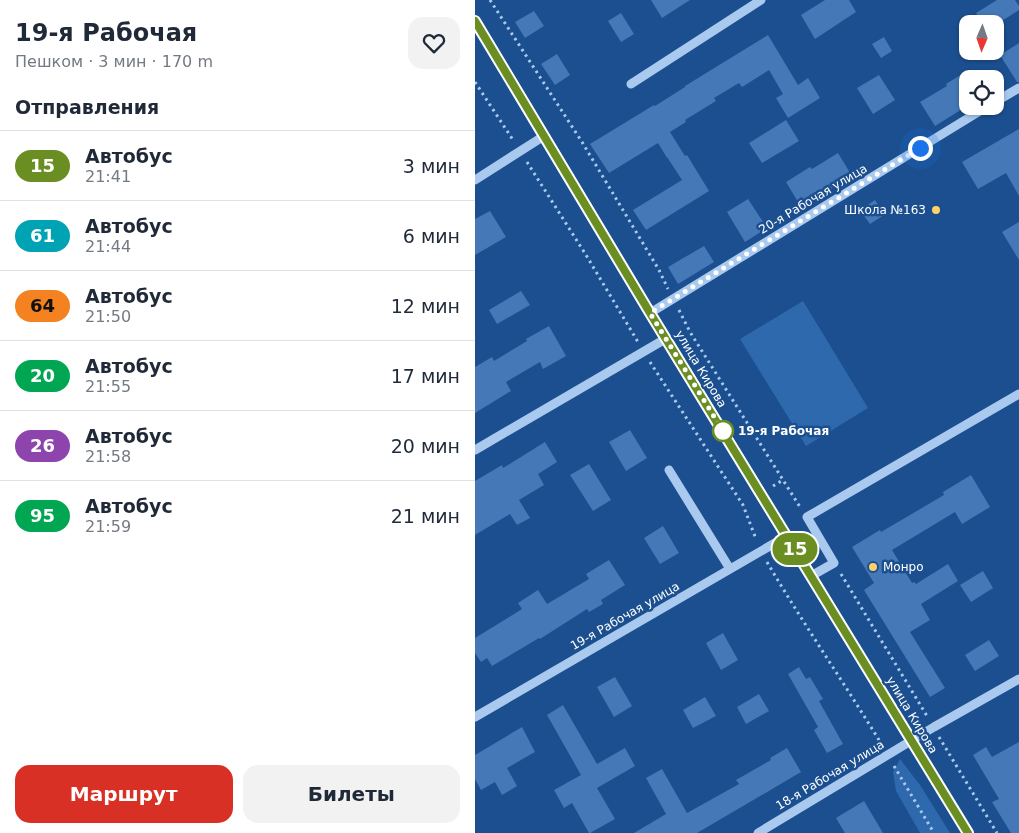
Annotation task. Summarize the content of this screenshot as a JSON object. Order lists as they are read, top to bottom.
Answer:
{
  "streets": {
    "main road": ["улица Кирова"],
    "street": ["20-я Рабочая улица", "19-я Рабочая улица", "18-я Рабочая улица"]
  },
  "crossings": [
    ["20-я Рабочая улица", "улица Кирова"],
    ["улица Кирова", "19-я Рабочая улица"],
    ["улица Кирова", "18-я Рабочая улица"]
  ],
  "places": ["Школа №163", "19-я Рабочая", "Монро"],
  "lines": ["bus line 15"],
  "north": "bottom",
  "page": {
    "heading": [
      ["19-я Рабочая", "Пешком · 3 мин · 170 m"],
      "Отправления"
    ],
    "on_map": "15",
    "list": [
      {
        "mark": "15",
        "name": "Автобус",
        "note": "21:41",
        "value": "3 мин"
      },
      {
        "mark": "61",
        "name": "Автобус",
        "note": "21:44",
        "value": "6 мин"
      },
      {
        "mark": "64",
        "name": "Автобус",
        "note": "21:50",
        "value": "12 мин"
      },
      {
        "mark": "20",
        "name": "Автобус",
        "note": "21:55",
        "value": "17 мин"
      },
      {
        "mark": "26",
        "name": "Автобус",
        "note": "21:58",
        "value": "20 мин"
      },
      {
        "mark": "95",
        "name": "Автобус",
        "note": "21:59",
        "value": "21 мин"
      }
    ],
    "buttons": ["Маршрут", "Билеты"]
  }
}
